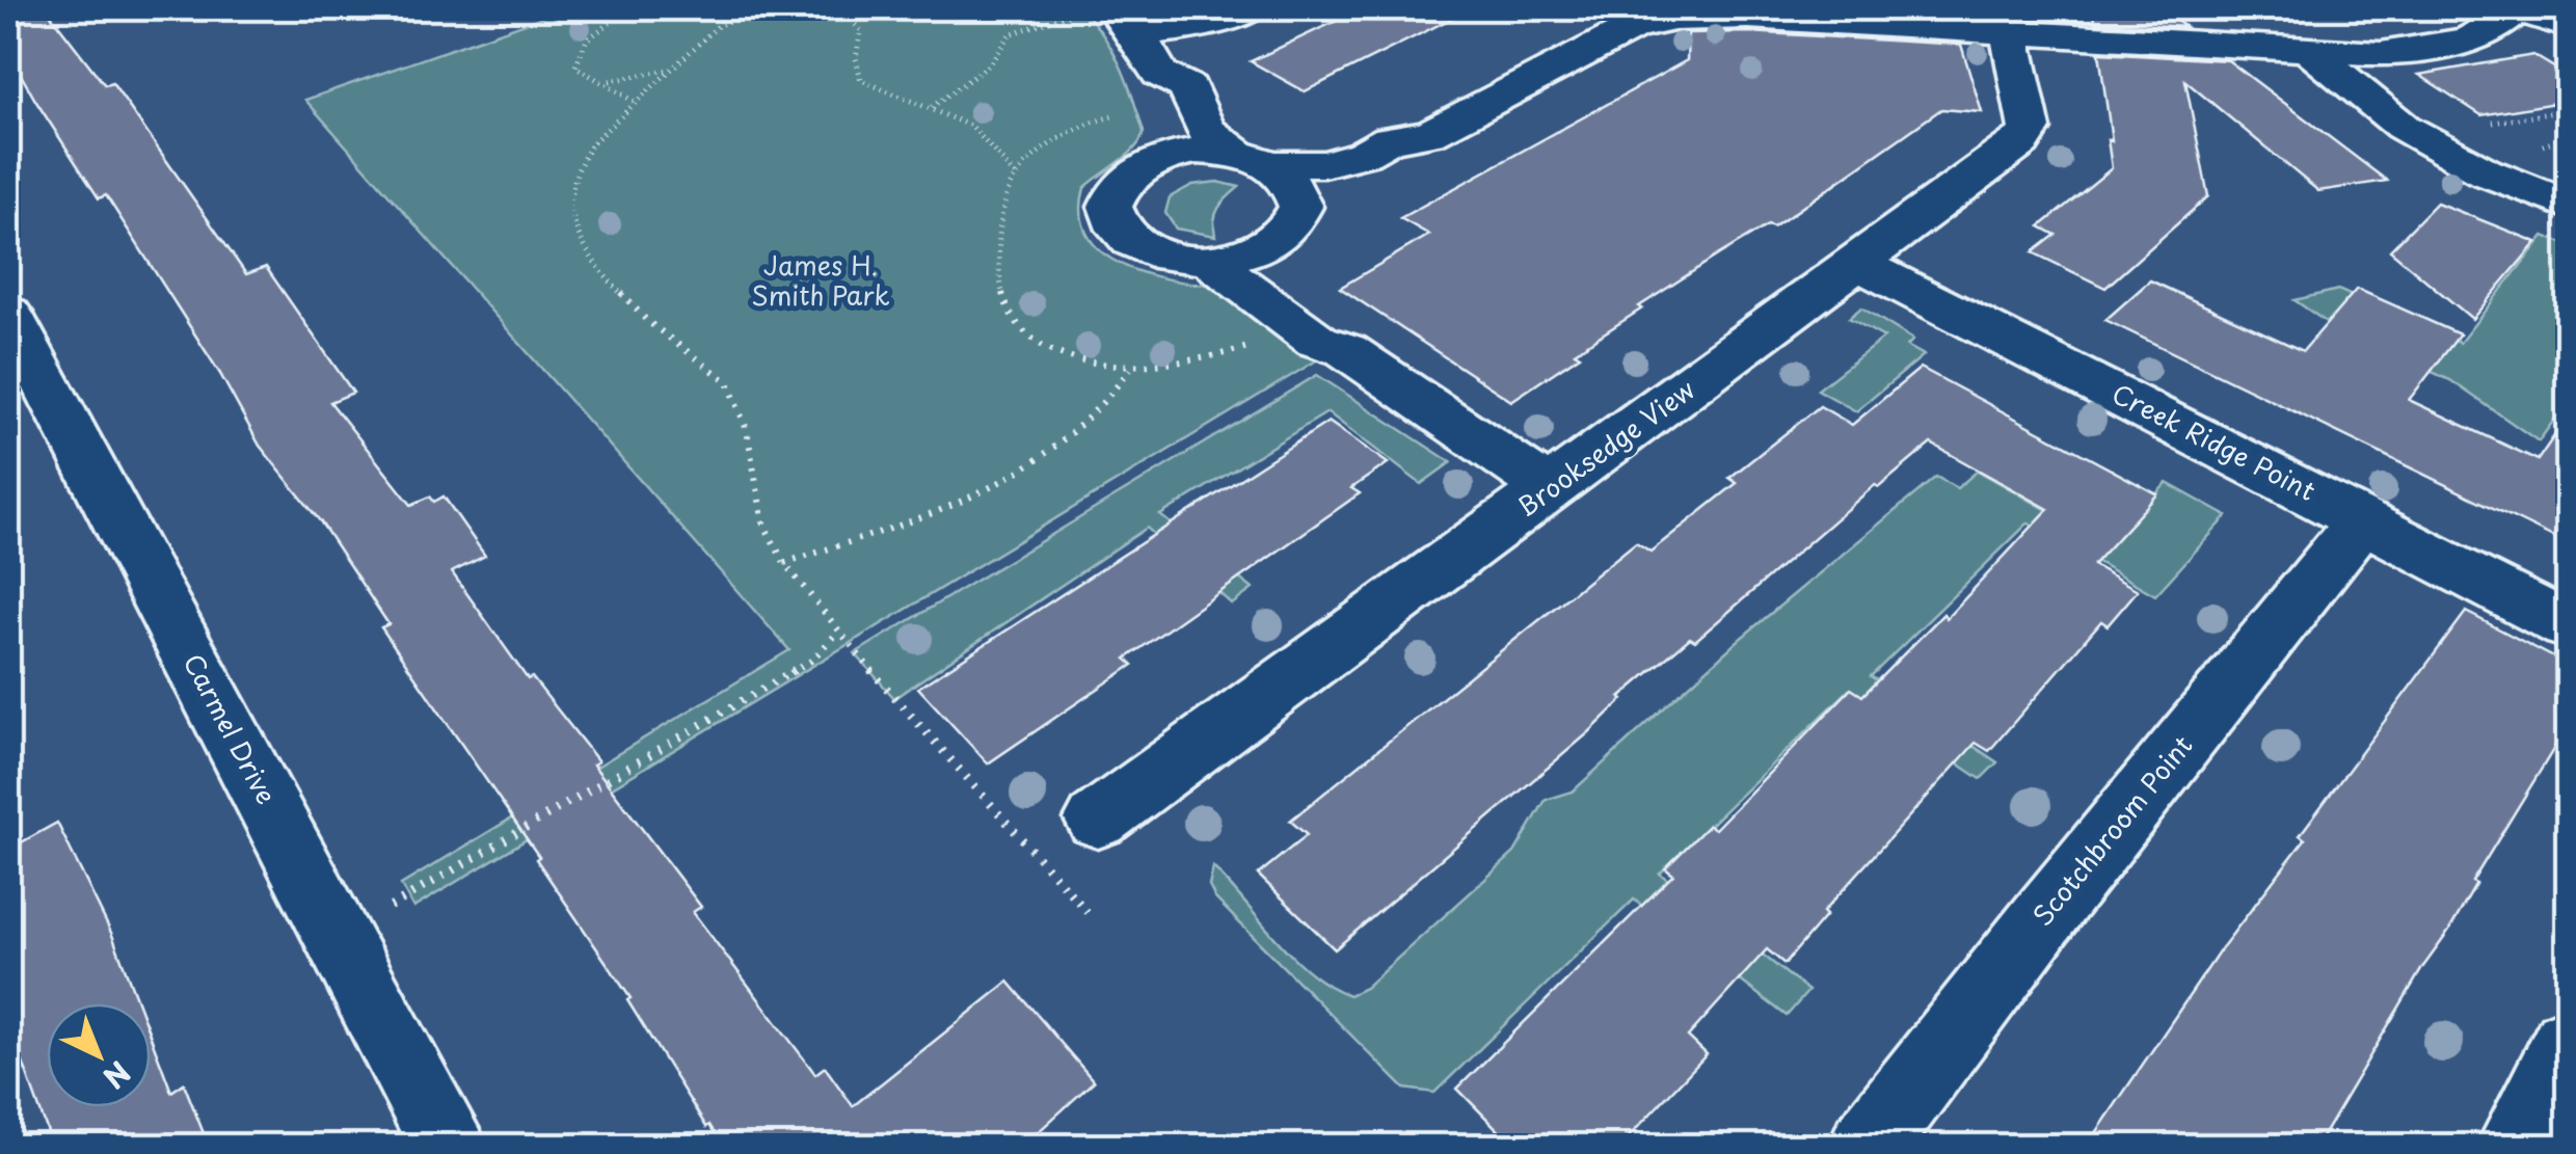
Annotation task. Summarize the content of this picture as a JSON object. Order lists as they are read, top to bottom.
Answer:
{
  "streets": {
    "street": [
      "Creek Ridge Point",
      "Brooksedge View",
      "Carmel Drive",
      "Scotchbroom Point"
    ]
  },
  "crossings": [
    ["Creek Ridge Point", "Brooksedge View"],
    ["Creek Ridge Point", "Scotchbroom Point"]
  ],
  "parks": ["James H. Smith Park"],
  "north": "bottom right"
}
